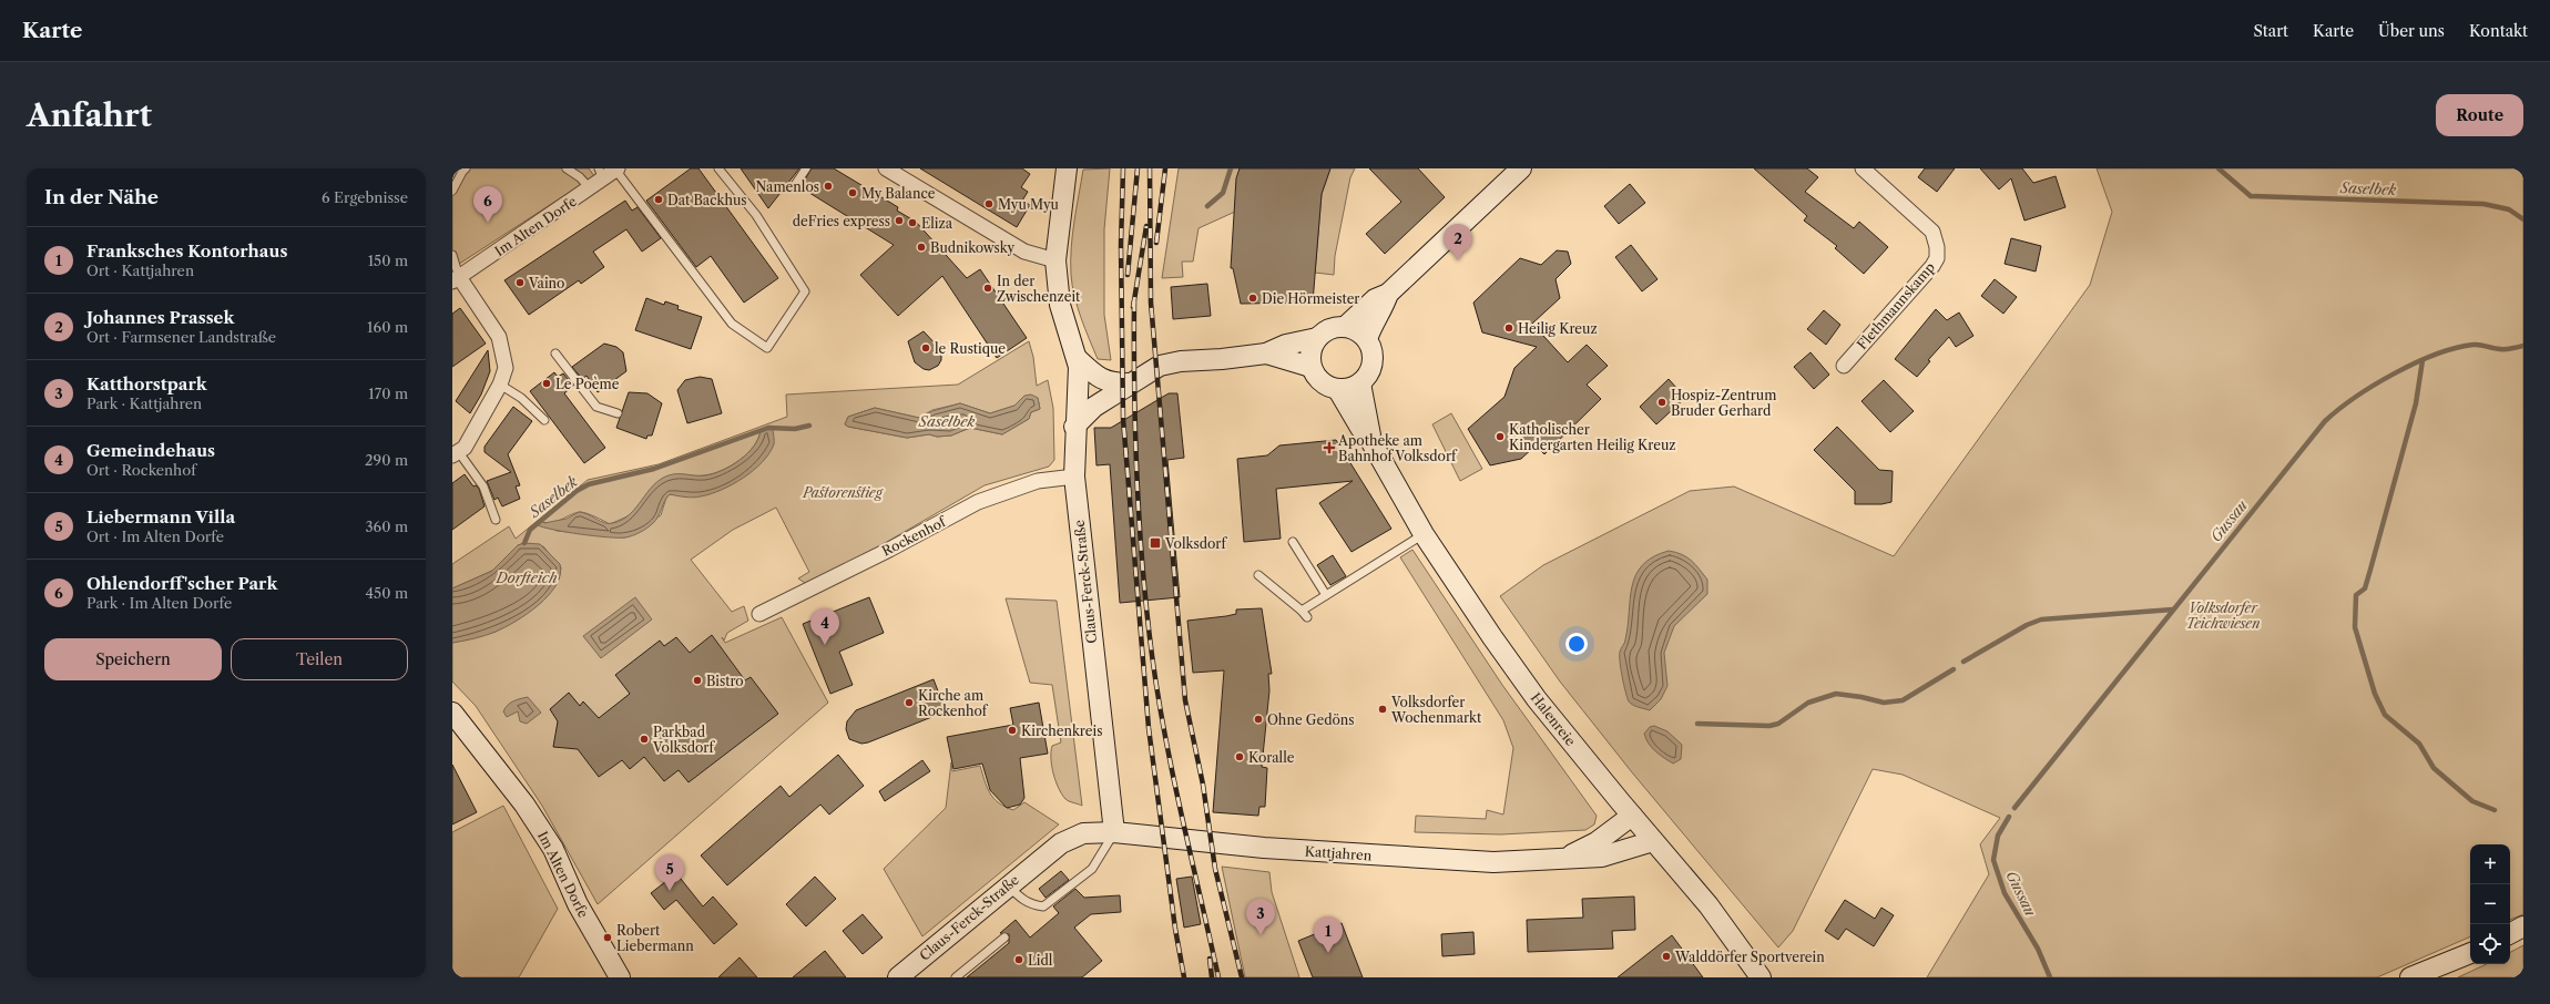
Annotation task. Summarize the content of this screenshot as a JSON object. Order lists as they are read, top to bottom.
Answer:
{
  "streets": {
    "street": [
      "Im Alten Dorfe",
      "Flethmannskamp",
      "Rockenhof",
      "Claus-Ferck-Straße",
      "Halenreie",
      "Kattjahren"
    ]
  },
  "crossings": [
    ["Rockenhof", "Claus-Ferck-Straße"],
    ["Claus-Ferck-Straße", "Kattjahren"],
    ["Halenreie", "Kattjahren"]
  ],
  "water": ["Saselbek", "Gussau", "Dorfteich"],
  "parks": ["Pastorenstieg", "Volksdorfer Teichwiesen"],
  "places": {
    "other": [
      "Namenlos",
      "My Balance",
      "Dat Backhus",
      "Myu Myu",
      "deFries express",
      "Eliza",
      "Budnikowsky",
      "Vaino",
      "In der Zwischenzeit",
      "Die Hörmeister",
      "Heilig Kreuz",
      "le Rustique",
      "Le Poème",
      "Hospiz-Zentrum Bruder Gerhard",
      "Katholischer Kindergarten Heilig Kreuz",
      "Bistro",
      "Kirche am Rockenhof",
      "Volksdorfer Wochenmarkt",
      "Ohne Gedöns",
      "Kirchenkreis",
      "Parkbad Volksdorf",
      "Koralle",
      "Robert Liebermann",
      "Walddörfer Sportverein",
      "Lidl"
    ],
    "health": ["Apotheke am Bahnhof Volksdorf"],
    "transit": ["Volksdorf"]
  },
  "page": {
    "header": "Karte",
    "nav": [
      "Start",
      "Karte",
      "Über uns",
      "Kontakt"
    ],
    "buttons": [
      "Route",
      ["Speichern", "Teilen"]
    ],
    "title": "Anfahrt",
    "heading": ["In der Nähe", "6 Ergebnisse"],
    "pins": [
      "6",
      "2",
      "4",
      "5",
      "3",
      "1"
    ],
    "list": [
      {
        "mark": "1",
        "name": "Franksches Kontorhaus",
        "note": "Ort · Kattjahren",
        "value": "150 m"
      },
      {
        "mark": "2",
        "name": "Johannes Prassek",
        "note": "Ort · Farmsener Landstraße",
        "value": "160 m"
      },
      {
        "mark": "3",
        "name": "Katthorstpark",
        "note": "Park · Kattjahren",
        "value": "170 m"
      },
      {
        "mark": "4",
        "name": "Gemeindehaus",
        "note": "Ort · Rockenhof",
        "value": "290 m"
      },
      {
        "mark": "5",
        "name": "Liebermann Villa",
        "note": "Ort · Im Alten Dorfe",
        "value": "360 m"
      },
      {
        "mark": "6",
        "name": "Ohlendorff'scher Park",
        "note": "Park · Im Alten Dorfe",
        "value": "450 m"
      }
    ],
    "map_buttons": ["+", "−"]
  }
}
